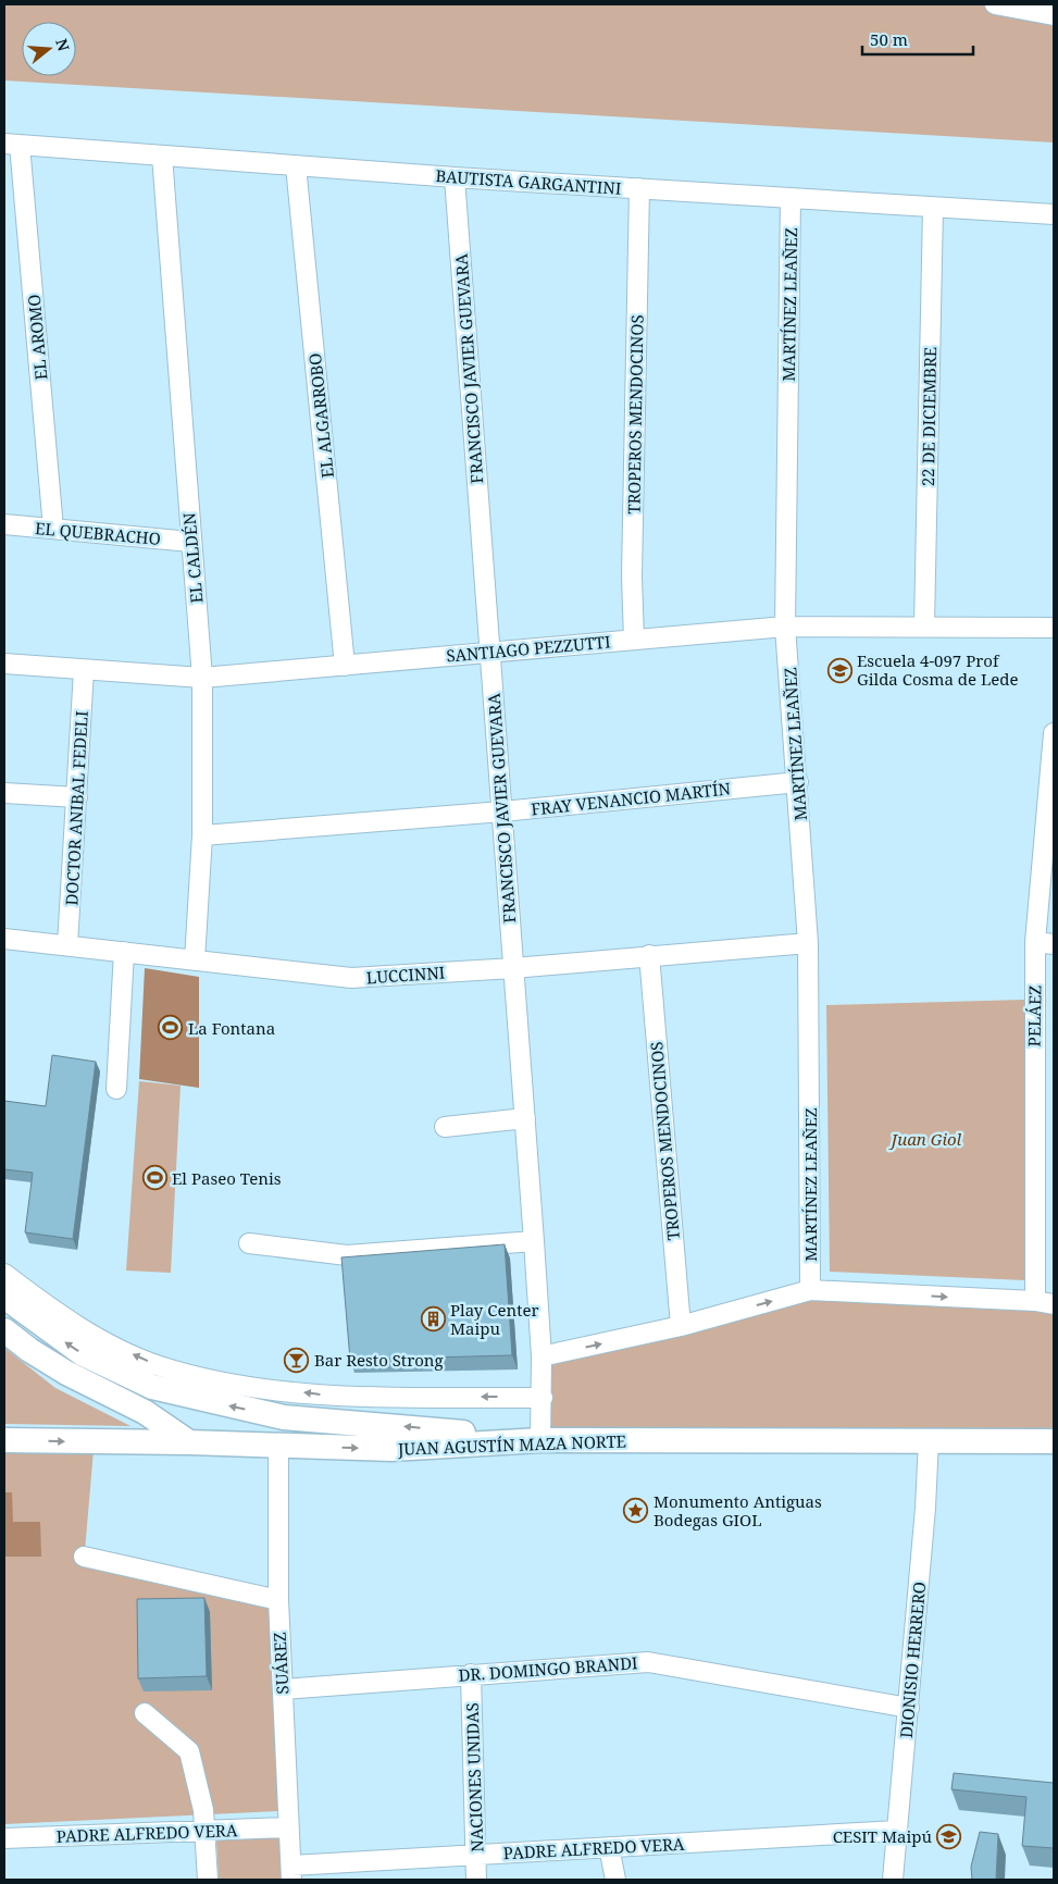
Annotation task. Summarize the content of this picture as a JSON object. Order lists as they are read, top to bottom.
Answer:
{
  "streets": {
    "main road": ["JUAN AGUSTÍN MAZA NORTE"],
    "street": [
      "BAUTISTA GARGANTINI",
      "MARTÍNEZ LEAÑEZ",
      "EL AROMO",
      "FRANCISCO JAVIER GUEVARA",
      "TROPEROS MENDOCINOS",
      "EL ALGARROBO",
      "22 DE DICIEMBRE",
      "EL QUEBRACHO",
      "EL CALDÉN",
      "SANTIAGO PEZZUTTI",
      "FRAY VENANCIO MARTÍN",
      "DOCTOR ANIBAL FEDELI",
      "LUCCINNI",
      "PELÁEZ",
      "DIONISIO HERRERO",
      "SUÁREZ",
      "DR. DOMINGO BRANDI",
      "NACIONES UNIDAS",
      "PADRE ALFREDO VERA"
    ]
  },
  "crossings": [
    ["BAUTISTA GARGANTINI", "MARTÍNEZ LEAÑEZ"],
    ["BAUTISTA GARGANTINI", "EL AROMO"],
    ["BAUTISTA GARGANTINI", "FRANCISCO JAVIER GUEVARA"],
    ["BAUTISTA GARGANTINI", "TROPEROS MENDOCINOS"],
    ["BAUTISTA GARGANTINI", "EL ALGARROBO"],
    ["BAUTISTA GARGANTINI", "22 DE DICIEMBRE"],
    ["BAUTISTA GARGANTINI", "EL CALDÉN"],
    ["MARTÍNEZ LEAÑEZ", "SANTIAGO PEZZUTTI"],
    ["MARTÍNEZ LEAÑEZ", "FRAY VENANCIO MARTÍN"],
    ["MARTÍNEZ LEAÑEZ", "LUCCINNI"],
    ["EL AROMO", "EL QUEBRACHO"],
    ["FRANCISCO JAVIER GUEVARA", "SANTIAGO PEZZUTTI"],
    ["FRANCISCO JAVIER GUEVARA", "FRAY VENANCIO MARTÍN"],
    ["FRANCISCO JAVIER GUEVARA", "LUCCINNI"],
    ["FRANCISCO JAVIER GUEVARA", "JUAN AGUSTÍN MAZA NORTE"],
    ["TROPEROS MENDOCINOS", "SANTIAGO PEZZUTTI"],
    ["TROPEROS MENDOCINOS", "LUCCINNI"],
    ["EL ALGARROBO", "SANTIAGO PEZZUTTI"],
    ["22 DE DICIEMBRE", "SANTIAGO PEZZUTTI"],
    ["EL QUEBRACHO", "EL CALDÉN"],
    ["EL CALDÉN", "SANTIAGO PEZZUTTI"],
    ["EL CALDÉN", "FRAY VENANCIO MARTÍN"],
    ["EL CALDÉN", "LUCCINNI"],
    ["SANTIAGO PEZZUTTI", "DOCTOR ANIBAL FEDELI"],
    ["DOCTOR ANIBAL FEDELI", "LUCCINNI"],
    ["JUAN AGUSTÍN MAZA NORTE", "DIONISIO HERRERO"],
    ["JUAN AGUSTÍN MAZA NORTE", "SUÁREZ"],
    ["DIONISIO HERRERO", "DR. DOMINGO BRANDI"],
    ["DIONISIO HERRERO", "PADRE ALFREDO VERA"],
    ["SUÁREZ", "DR. DOMINGO BRANDI"],
    ["SUÁREZ", "PADRE ALFREDO VERA"],
    ["DR. DOMINGO BRANDI", "NACIONES UNIDAS"],
    ["NACIONES UNIDAS", "PADRE ALFREDO VERA"]
  ],
  "parks": ["Juan Giol"],
  "places": {
    "school or university": ["Escuela 4-097 Prof Gilda Cosma de Lede", "CESIT Maipú"],
    "sports": ["La Fontana", "El Paseo Tenis"],
    "building": ["Play Center Maipu"],
    "bar": ["Bar Resto Strong"],
    "place": ["Monumento Antiguas Bodegas GIOL"]
  },
  "scale_bar": "50 m",
  "north": "right"
}
